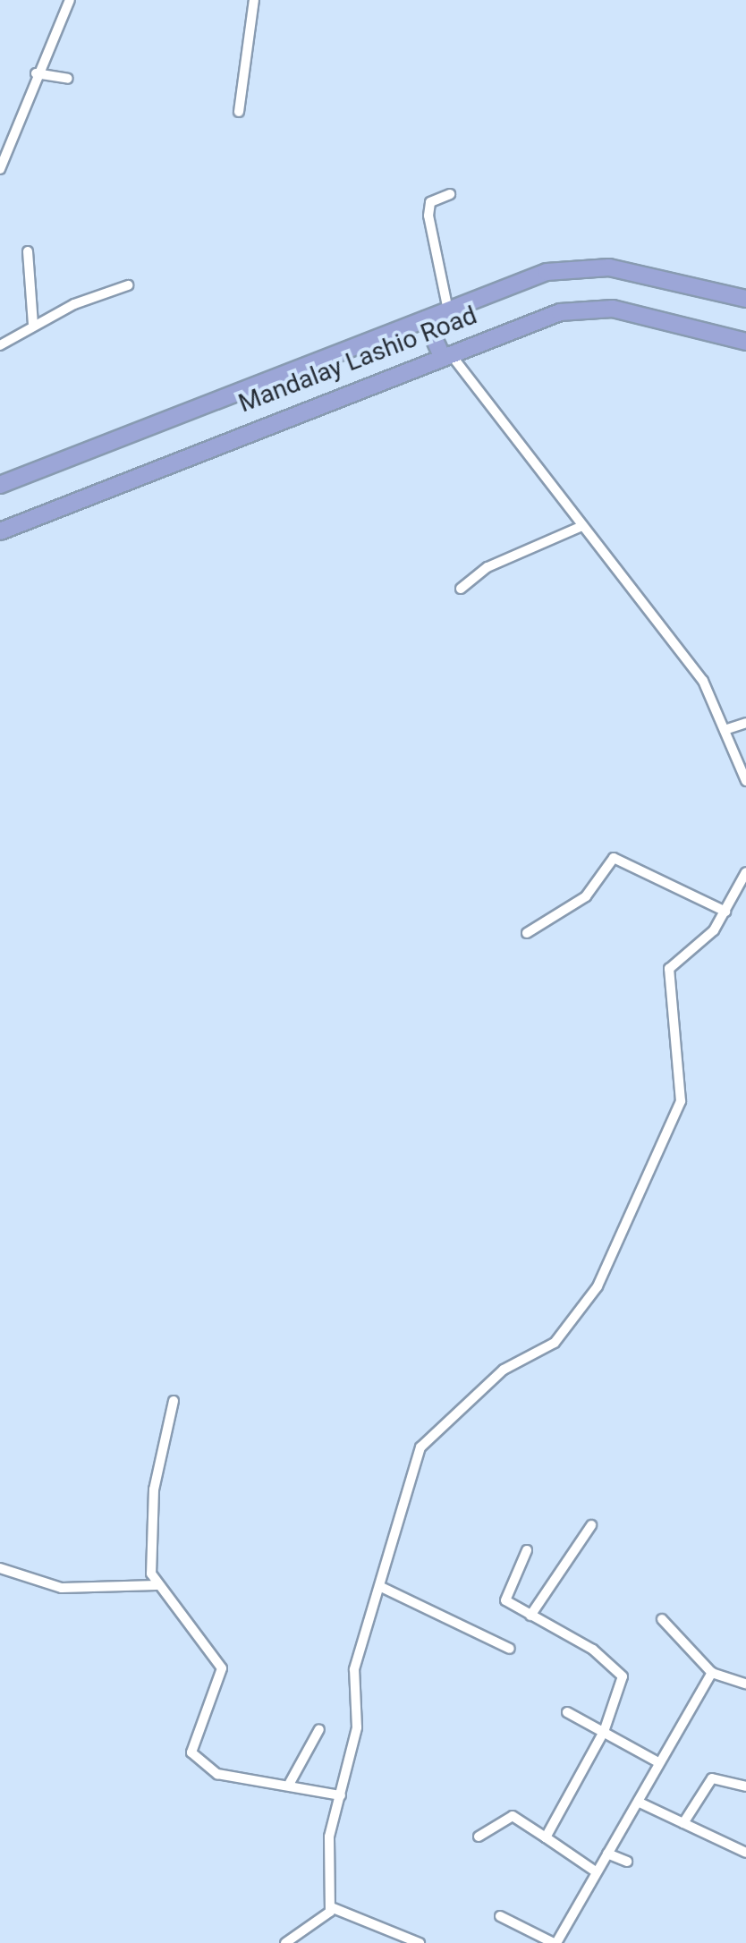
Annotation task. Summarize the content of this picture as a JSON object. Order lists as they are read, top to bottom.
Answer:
{
  "streets": {
    "highway": ["Mandalay Lashio Road"]
  }
}
